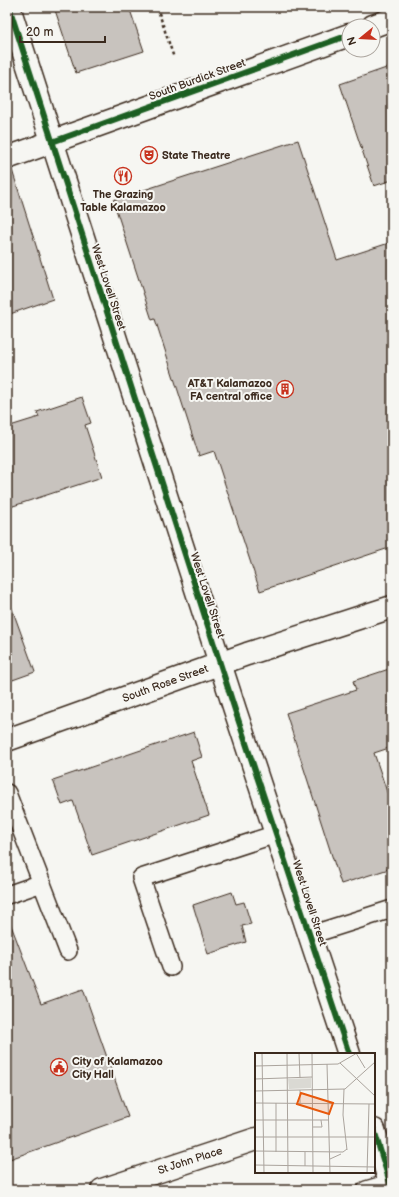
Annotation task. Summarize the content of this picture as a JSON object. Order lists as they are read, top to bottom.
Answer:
{
  "streets": {
    "street": [
      "South Burdick Street",
      "West Lovell Street",
      "South Rose Street",
      "St John Place"
    ]
  },
  "crossings": [
    ["South Burdick Street", "West Lovell Street"],
    ["West Lovell Street", "South Rose Street"]
  ],
  "places": {
    "theatre": ["State Theatre"],
    "restaurant": ["The Grazing Table Kalamazoo"],
    "building": ["AT&T Kalamazoo FA central office"],
    "public building": ["City of Kalamazoo City Hall"]
  },
  "scale_bar": "20 m",
  "north": "left"
}
